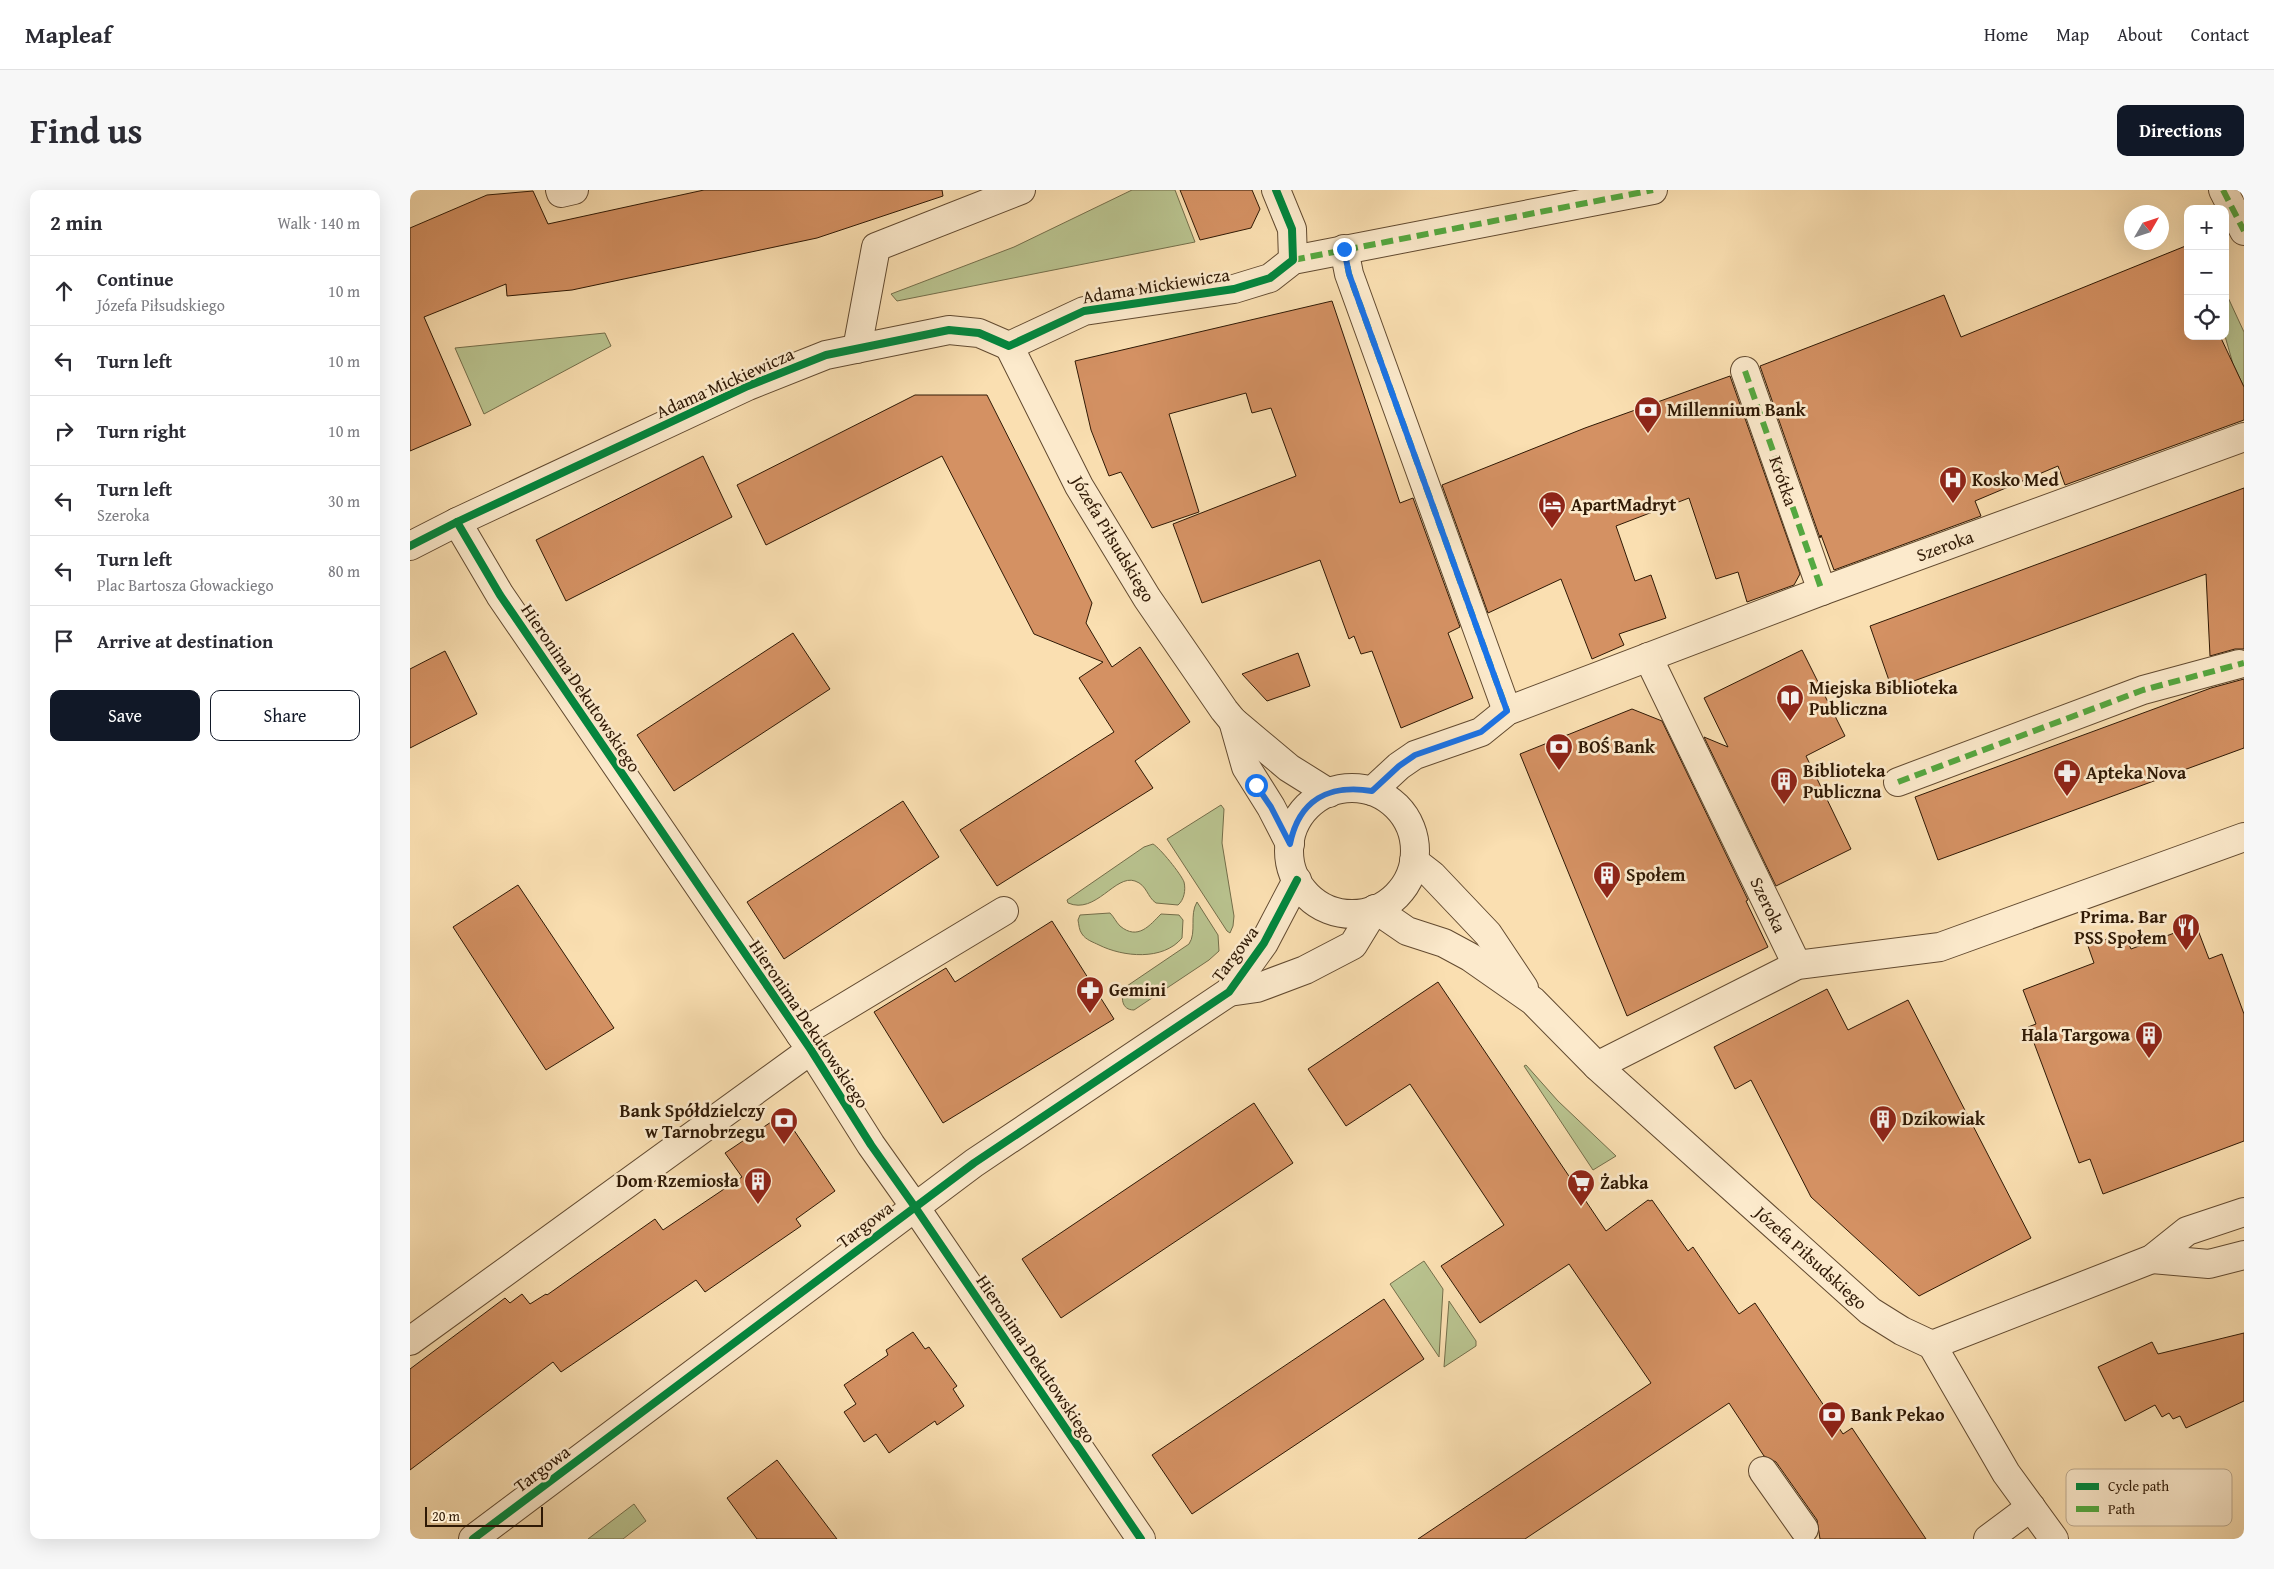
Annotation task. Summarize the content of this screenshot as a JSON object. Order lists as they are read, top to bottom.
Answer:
{
  "streets": {
    "street": [
      "Adama Mickiewicza",
      "Krótka",
      "Józefa Piłsudskiego",
      "Szeroka",
      "Hieronima Dekutowskiego",
      "Targowa"
    ]
  },
  "crossings": [
    ["Adama Mickiewicza", "Józefa Piłsudskiego"],
    ["Adama Mickiewicza", "Hieronima Dekutowskiego"],
    ["Krótka", "Szeroka"],
    ["Józefa Piłsudskiego", "Szeroka"],
    ["Józefa Piłsudskiego", "Targowa"],
    ["Szeroka", "Targowa"],
    ["Hieronima Dekutowskiego", "Targowa"]
  ],
  "places": {
    "bank": [
      "Millennium Bank",
      "BOŚ Bank",
      "Bank Spółdzielczy w Tarnobrzegu",
      "Bank Pekao"
    ],
    "hospital": ["Kosko Med"],
    "hotel": ["ApartMadryt"],
    "library": ["Miejska Biblioteka Publiczna"],
    "pharmacy": ["Apteka Nova", "Gemini"],
    "building": [
      "Biblioteka Publiczna",
      "Społem",
      "Hala Targowa",
      "Dzikowiak",
      "Dom Rzemiosła"
    ],
    "restaurant": ["Prima. Bar PSS Społem"],
    "supermarket": ["Żabka"]
  },
  "legend": ["Cycle path", "Path"],
  "scale_bar": "20 m",
  "north": "top right",
  "page": {
    "header": "Mapleaf",
    "nav": [
      "Home",
      "Map",
      "About",
      "Contact"
    ],
    "title": "Find us",
    "buttons": [
      "Directions",
      ["Save", "Share"]
    ],
    "heading": ["2 min", "Walk · 140 m"],
    "map_buttons": ["+", "−"],
    "list": [
      ["Continue", "Józefa Piłsudskiego", "10 m"],
      ["Turn left", "10 m"],
      ["Turn right", "10 m"],
      ["Turn left", "Szeroka", "30 m"],
      ["Turn left", "Plac Bartosza Głowackiego", "80 m"],
      "Arrive at destination"
    ],
    "scale": "20 m"
  }
}
